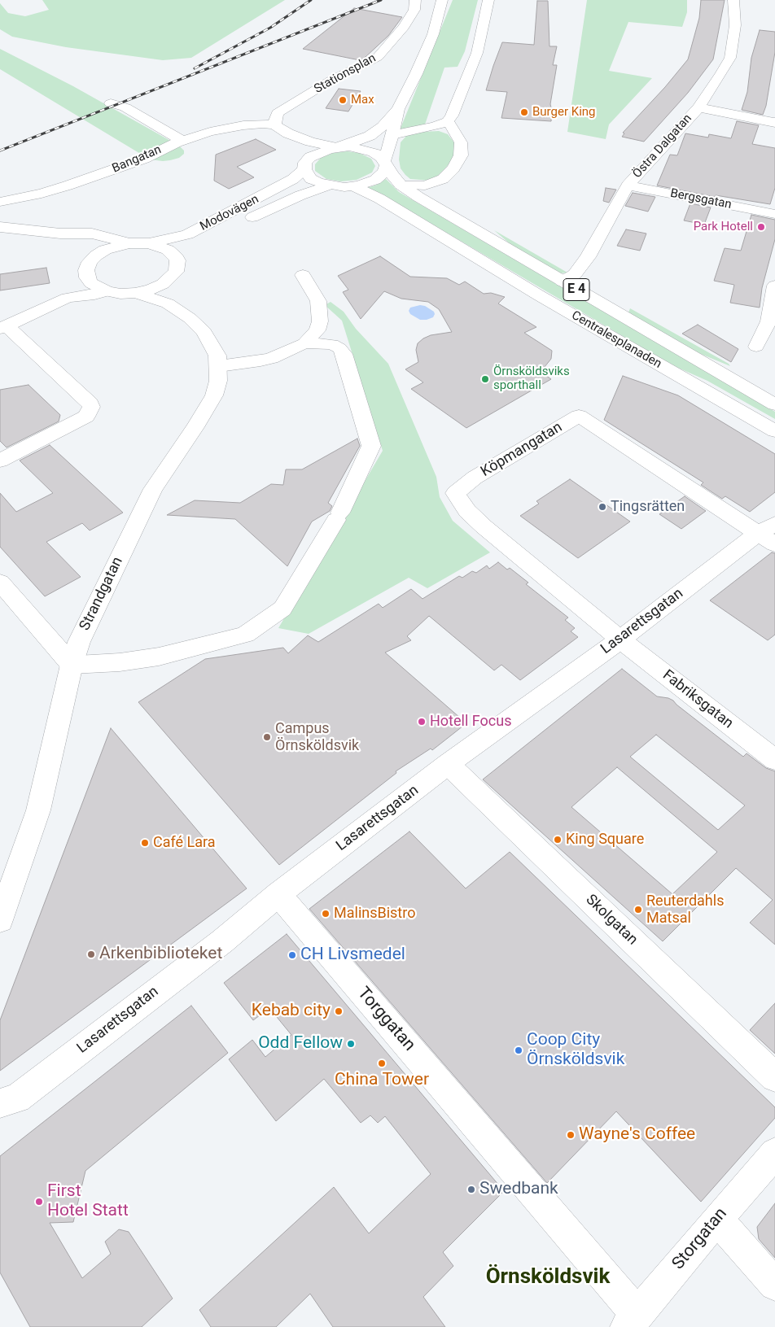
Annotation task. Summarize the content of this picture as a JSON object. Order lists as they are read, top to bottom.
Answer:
{
  "streets": {
    "main road": [
      "Stationsplan",
      "Östra Dalgatan",
      "Bangatan",
      "Bergsgatan",
      "Modovägen",
      "E 4",
      "Centralesplanaden",
      "Köpmangatan",
      "Strandgatan",
      "Lasarettsgatan",
      "Fabriksgatan",
      "Skolgatan",
      "Torggatan",
      "Storgatan"
    ]
  },
  "crossings": [
    ["Stationsplan", "Bangatan"],
    ["Östra Dalgatan", "Bergsgatan"],
    ["Östra Dalgatan", "Centralesplanaden"],
    ["Modovägen", "E 4"],
    ["E 4", "Centralesplanaden"],
    ["Köpmangatan", "Lasarettsgatan"],
    ["Köpmangatan", "Fabriksgatan"],
    ["Lasarettsgatan", "Fabriksgatan"],
    ["Lasarettsgatan", "Skolgatan"],
    ["Lasarettsgatan", "Torggatan"],
    ["Torggatan", "Storgatan"]
  ],
  "districts": ["Örnsköldsvik"],
  "places": [
    "Max",
    "Burger King",
    "Park Hotell",
    "Örnsköldsviks sporthall",
    "Tingsrätten",
    "Hotell Focus",
    "Campus Örnsköldsvik",
    "King Square",
    "Café Lara",
    "Reuterdahls Matsal",
    "MalinsBistro",
    "Arkenbiblioteket",
    "CH Livsmedel",
    "Kebab city",
    "Odd Fellow",
    "Coop City Örnsköldsvik",
    "China Tower",
    "Wayne's Coffee",
    "Swedbank",
    "First Hotel Statt"
  ]
}
